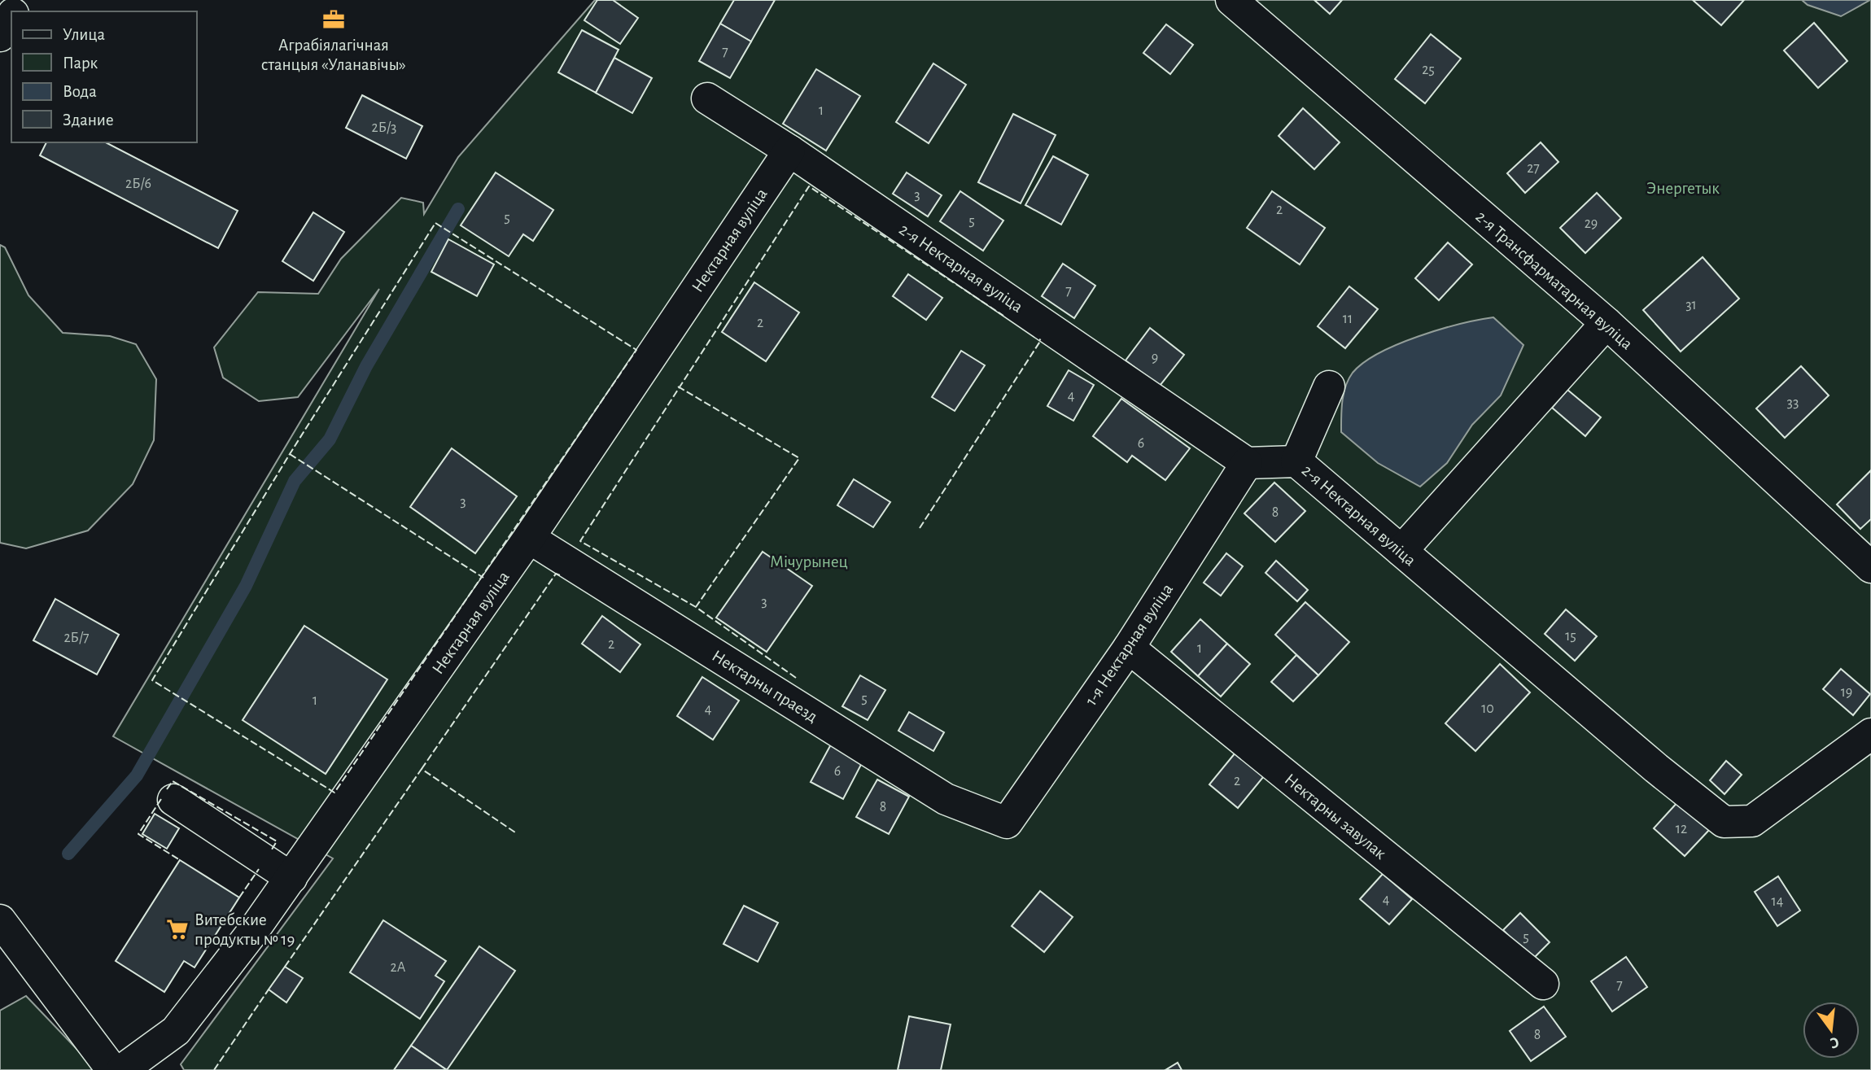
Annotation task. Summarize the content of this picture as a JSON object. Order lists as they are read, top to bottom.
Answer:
{
  "streets": {
    "street": [
      "Нектарная вуліца",
      "2-я Нектарная вуліца",
      "2-я Трансфарматарная вуліца",
      "1-я Нектарная вуліца",
      "Нектарны праезд",
      "Нектарны завулак"
    ]
  },
  "crossings": [
    ["Нектарная вуліца", "2-я Нектарная вуліца"],
    ["Нектарная вуліца", "Нектарны праезд"],
    ["2-я Нектарная вуліца", "1-я Нектарная вуліца"],
    ["1-я Нектарная вуліца", "Нектарны праезд"],
    ["1-я Нектарная вуліца", "Нектарны завулак"]
  ],
  "parks": ["Энергетык", "Мічурынец"],
  "places": {
    "office": ["Аграбіялагічная станцыя «Уланавічы»"],
    "supermarket": ["Витебские продукты № 19"]
  },
  "house_numbers": [
    "7",
    "25",
    "1",
    "2Б/3",
    "27",
    "2Б/6",
    "3",
    "2",
    "5",
    "5",
    "29",
    "7",
    "31",
    "11",
    "2",
    "9",
    "4",
    "33",
    "6",
    "3",
    "8",
    "3",
    "15",
    "2Б/7",
    "2",
    "1",
    "19",
    "5",
    "1",
    "10",
    "4",
    "6",
    "2",
    "8",
    "12",
    "4",
    "14",
    "5",
    "2А",
    "7",
    "8"
  ],
  "legend": [
    "Улица",
    "Парк",
    "Вода",
    "Здание"
  ],
  "north": "bottom"
}
